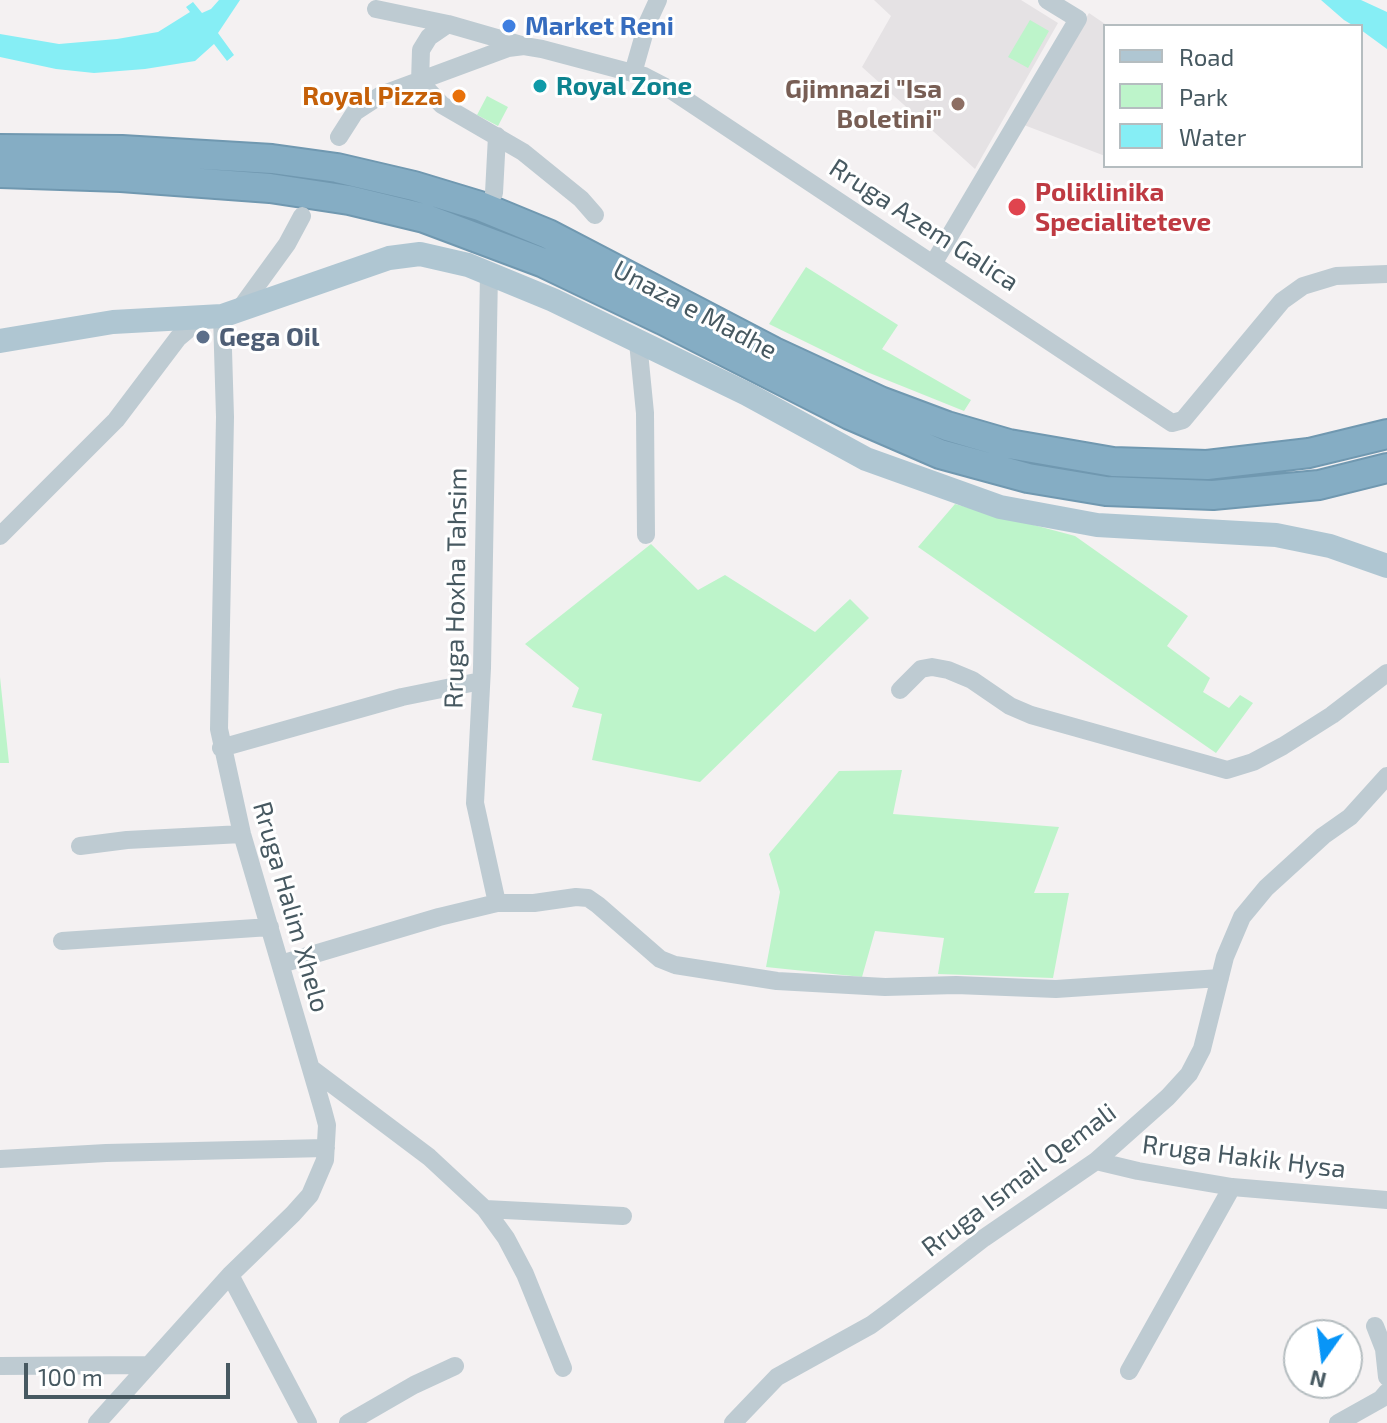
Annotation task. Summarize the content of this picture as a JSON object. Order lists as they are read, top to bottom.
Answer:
{
  "streets": {
    "highway": ["Unaza e Madhe"],
    "street": [
      "Rruga Azem Galica",
      "Rruga Hoxha Tahsim",
      "Rruga Halim Xhelo",
      "Rruga Hakik Hysa",
      "Rruga Ismail Qemali"
    ]
  },
  "crossings": [
    ["Rruga Hakik Hysa", "Rruga Ismail Qemali"]
  ],
  "places": [
    "Market Reni",
    "Royal Zone",
    "Royal Pizza",
    "Gjimnazi \"Isa Boletini\"",
    "Poliklinika Specialiteteve",
    "Gega Oil"
  ],
  "legend": ["Road", "Park", "Water"],
  "scale_bar": "100 m",
  "north": "bottom"
}
